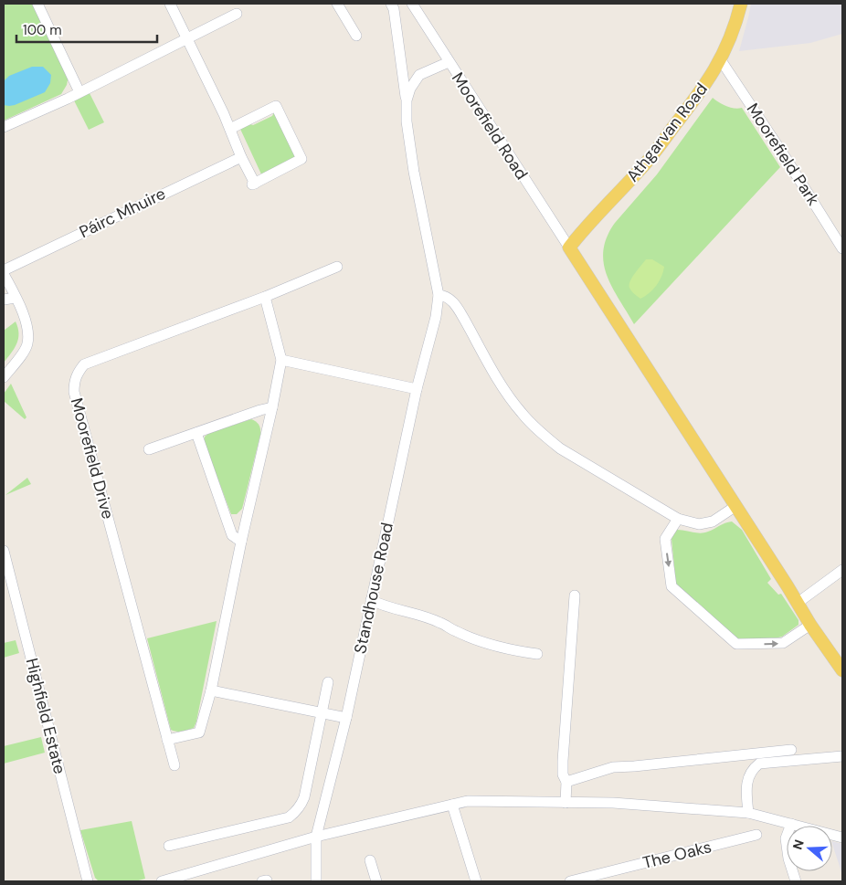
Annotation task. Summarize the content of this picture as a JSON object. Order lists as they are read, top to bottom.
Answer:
{
  "streets": {
    "main road": ["Athgarvan Road"],
    "street": [
      "Moorefield Road",
      "Moorefield Park",
      "Páirc Mhuire",
      "Moorefield Drive",
      "Standhouse Road",
      "Highfield Estate",
      "The Oaks"
    ]
  },
  "crossings": [
    ["Moorefield Road", "Athgarvan Road"],
    ["Athgarvan Road", "Moorefield Park"]
  ],
  "scale_bar": "100 m",
  "north": "left"
}
